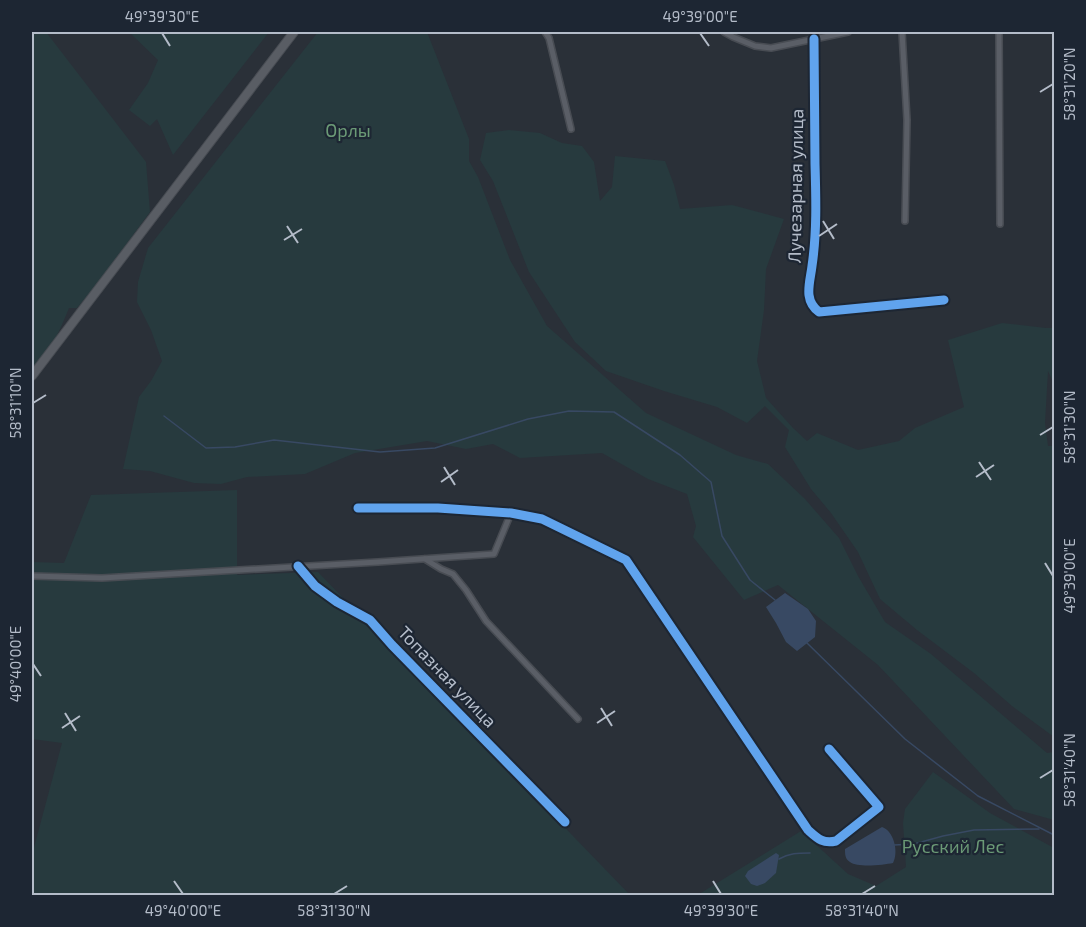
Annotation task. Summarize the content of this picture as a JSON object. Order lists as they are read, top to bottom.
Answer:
{
  "streets": {
    "street": ["Лучезарная улица", "Топазная улица"]
  },
  "parks": ["Орлы", "Русский Лес"],
  "coordinates": [
    "49°39'30\"E",
    "49°39'00\"E",
    "58°31'20\"N",
    "58°31'10\"N",
    "58°31'30\"N",
    "49°40'00\"E",
    "58°31'40\"N"
  ]
}
